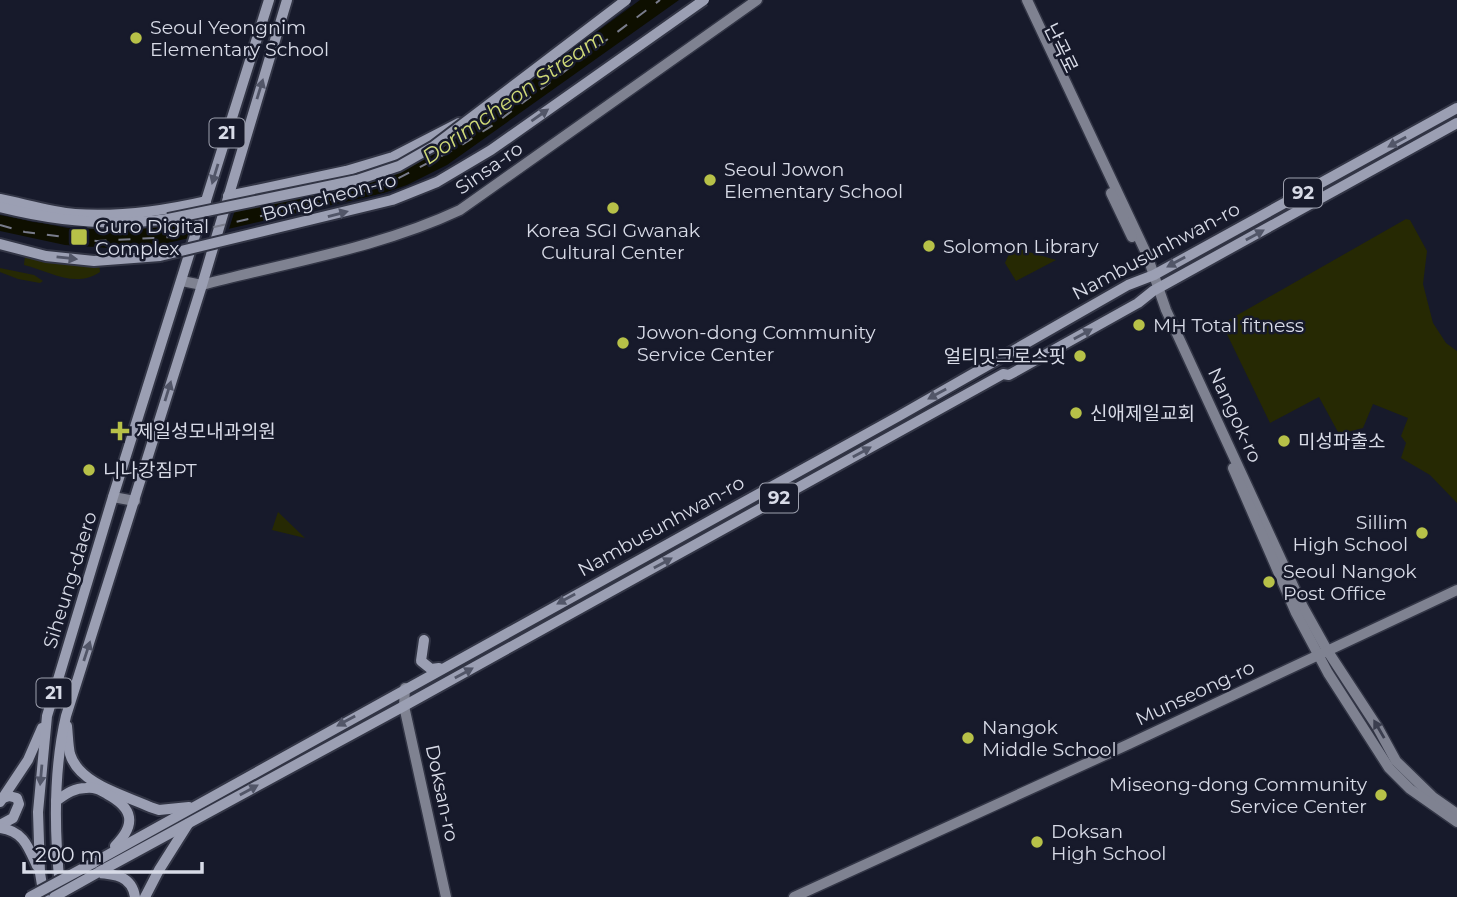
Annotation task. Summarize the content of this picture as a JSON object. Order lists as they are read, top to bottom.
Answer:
{
  "streets": {
    "main road": [
      "21",
      "Sinsa-ro",
      "92",
      "Bongcheon-ro",
      "Nambusunhwan-ro",
      "Nangok-ro",
      "Siheung-daero",
      "Munseong-ro",
      "Doksan-ro"
    ]
  },
  "crossings": [
    ["Sinsa-ro", "Siheung-daero"],
    ["Bongcheon-ro", "Siheung-daero"],
    ["Nambusunhwan-ro", "Nangok-ro"],
    ["Nambusunhwan-ro", "Doksan-ro"],
    ["Nangok-ro", "Munseong-ro"]
  ],
  "water": ["Dorimcheon Stream"],
  "places": {
    "other": [
      "Seoul Yeongnim Elementary School",
      "Seoul Jowon Elementary School",
      "Korea SGI Gwanak Cultural Center",
      "Solomon Library",
      "MH Total fitness",
      "Jowon-dong Community Service Center",
      "얼티밋크로스핏",
      "신애제일교회",
      "미성파출소",
      "니나강짐PT",
      "Sillim High School",
      "Seoul Nangok Post Office",
      "Nangok Middle School",
      "Miseong-dong Community Service Center",
      "Doksan High School"
    ],
    "transit": ["Guro Digital Complex"],
    "health": ["제일성모내과의원"]
  },
  "scale_bar": "200 m"
}
